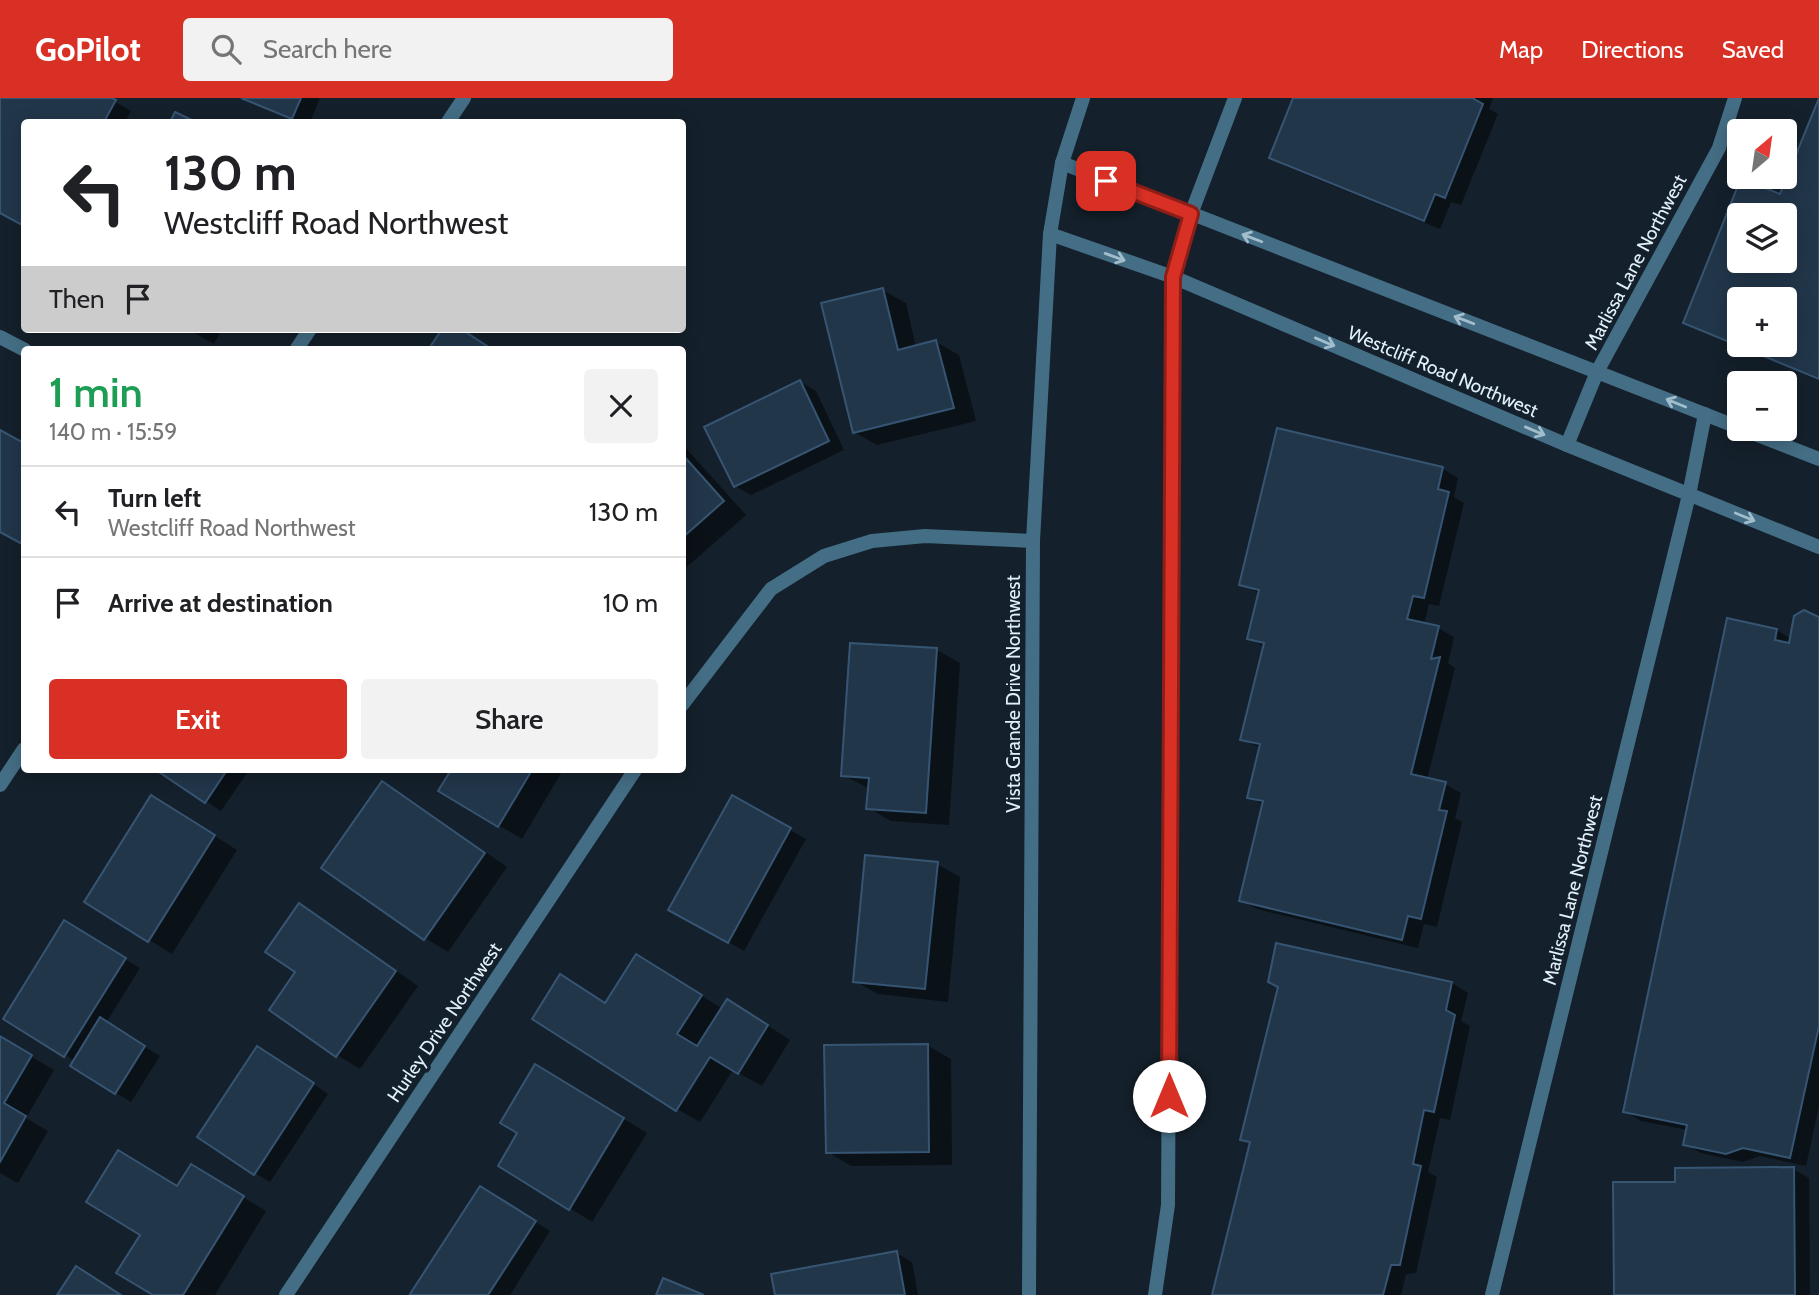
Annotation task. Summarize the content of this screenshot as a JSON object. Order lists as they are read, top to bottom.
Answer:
{
  "streets": {
    "street": [
      "Marlissa Lane Northwest",
      "Westcliff Road Northwest",
      "Vista Grande Drive Northwest",
      "Hurley Drive Northwest"
    ]
  },
  "crossings": [
    ["Marlissa Lane Northwest", "Westcliff Road Northwest"],
    ["Westcliff Road Northwest", "Vista Grande Drive Northwest"]
  ],
  "north": "top right",
  "page": {
    "header": "GoPilot",
    "search": "Search here",
    "nav": ["Map", "Directions", "Saved"],
    "map_buttons": ["+", "−"],
    "turn": ["130 m", "Westcliff Road Northwest"],
    "then": "Then",
    "heading": ["1 min", "140 m · 15:59"],
    "list": [
      {
        "name": "Turn left",
        "note": "Westcliff Road Northwest",
        "value": "130 m"
      },
      {
        "name": "Arrive at destination",
        "value": "10 m"
      }
    ],
    "buttons": ["Exit", "Share"]
  }
}
